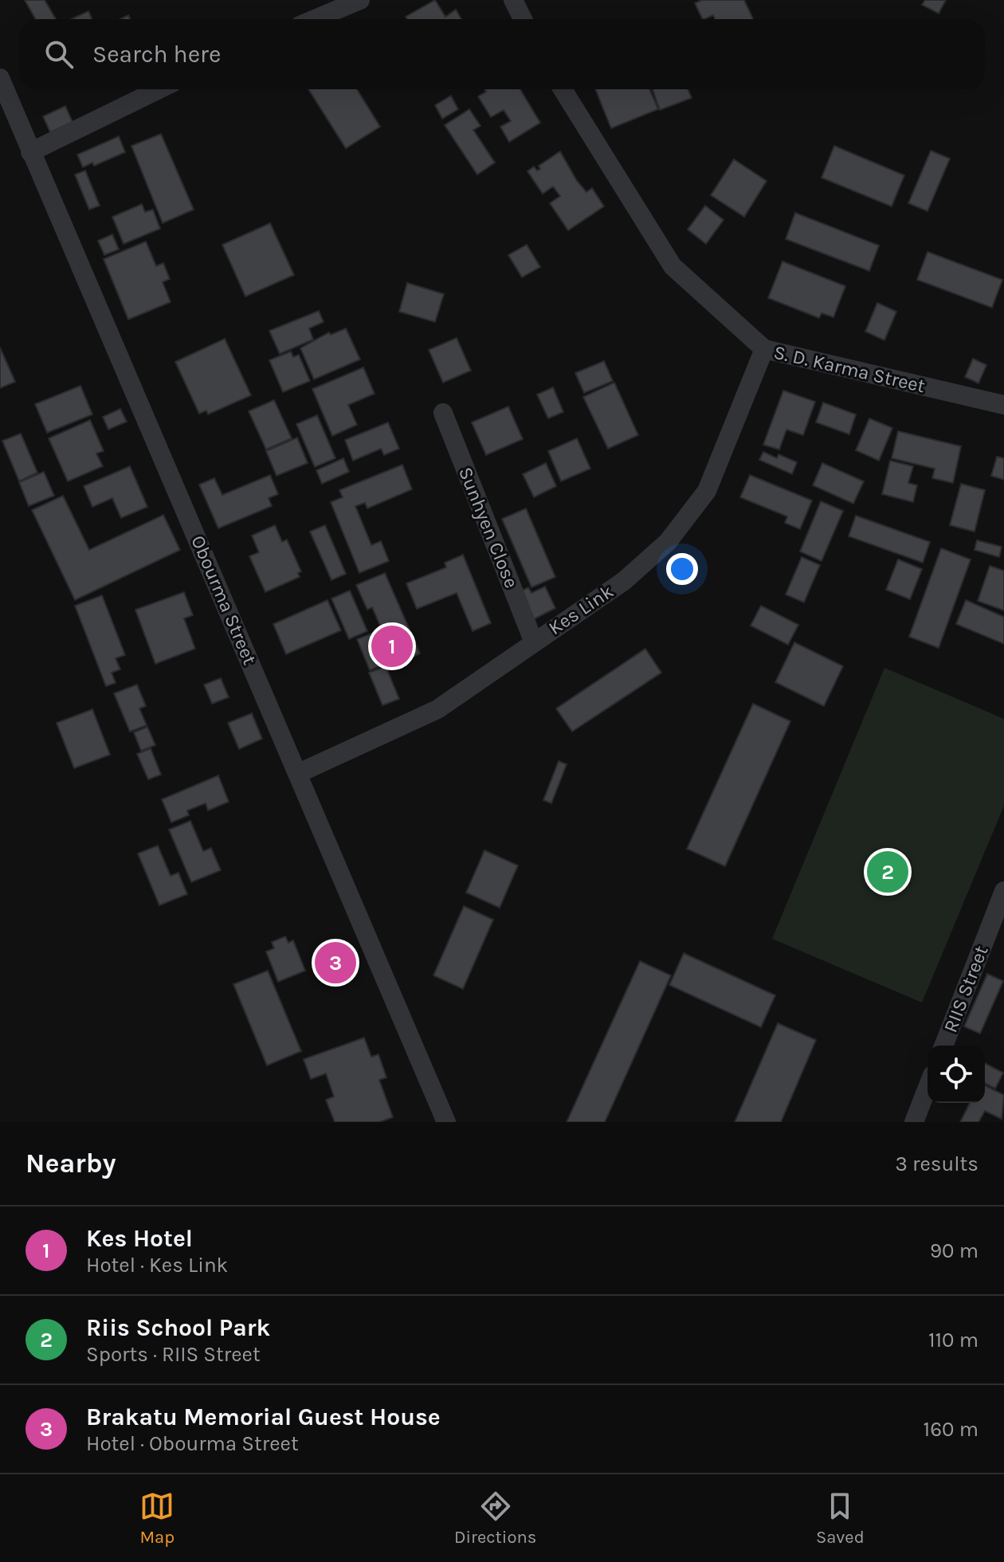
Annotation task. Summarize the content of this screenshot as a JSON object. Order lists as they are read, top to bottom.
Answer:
{
  "streets": {
    "street": [
      "S. D. Karma Street",
      "Sunhyen Close",
      "Obourma Street",
      "Kes Link",
      "RIIS Street"
    ]
  },
  "crossings": [
    ["S. D. Karma Street", "Kes Link"],
    ["Sunhyen Close", "Kes Link"],
    ["Obourma Street", "Kes Link"]
  ],
  "page": {
    "search": "Search here",
    "pins": ["1", "2", "3"],
    "heading": ["Nearby", "3 results"],
    "list": [
      {
        "mark": "1",
        "name": "Kes Hotel",
        "note": "Hotel · Kes Link",
        "value": "90 m"
      },
      {
        "mark": "2",
        "name": "Riis School Park",
        "note": "Sports · RIIS Street",
        "value": "110 m"
      },
      {
        "mark": "3",
        "name": "Brakatu Memorial Guest House",
        "note": "Hotel · Obourma Street",
        "value": "160 m"
      }
    ],
    "nav": ["Map", "Directions", "Saved"]
  }
}
